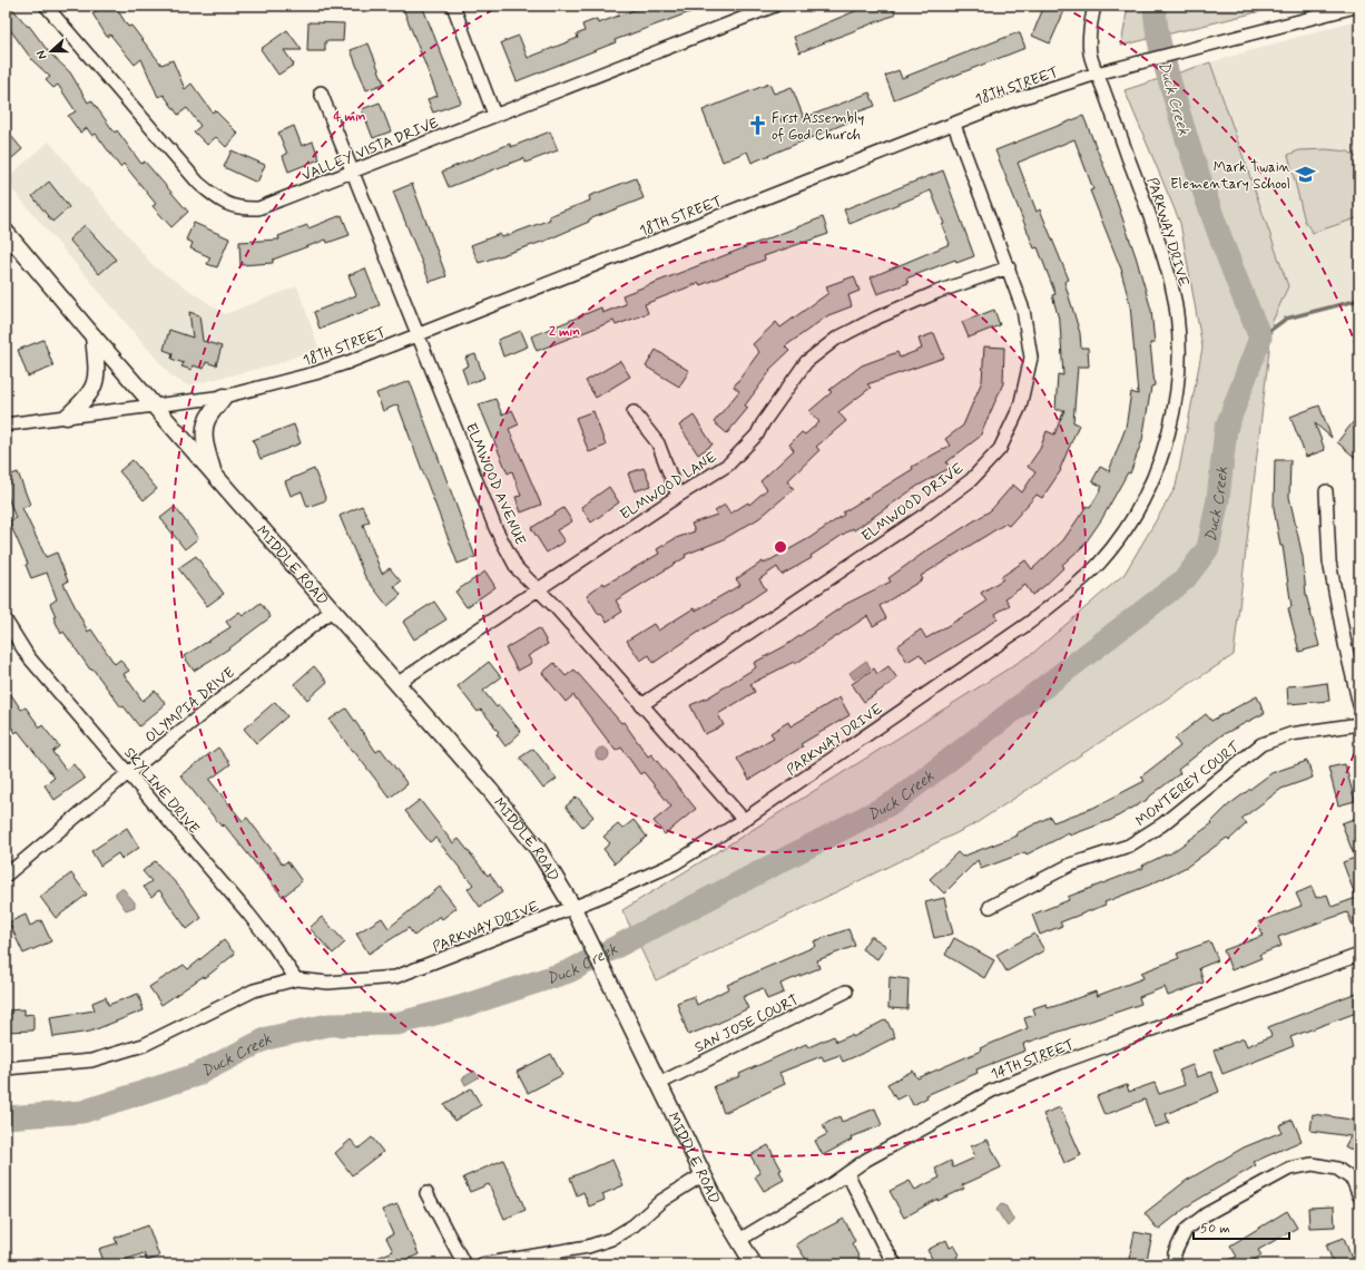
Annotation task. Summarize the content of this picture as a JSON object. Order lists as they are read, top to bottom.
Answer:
{
  "streets": {
    "main road": ["MIDDLE ROAD"],
    "street": [
      "18TH STREET",
      "VALLEY VISTA DRIVE",
      "PARKWAY DRIVE",
      "ELMWOOD AVENUE",
      "ELMWOOD LANE",
      "ELMWOOD DRIVE",
      "OLYMPIA DRIVE",
      "MONTEREY COURT",
      "SKYLINE DRIVE",
      "SAN JOSE COURT",
      "14TH STREET"
    ]
  },
  "crossings": [
    ["18TH STREET", "PARKWAY DRIVE"],
    ["18TH STREET", "ELMWOOD AVENUE"],
    ["18TH STREET", "ELMWOOD DRIVE"],
    ["18TH STREET", "MIDDLE ROAD"],
    ["VALLEY VISTA DRIVE", "ELMWOOD AVENUE"],
    ["PARKWAY DRIVE", "ELMWOOD AVENUE"],
    ["PARKWAY DRIVE", "MIDDLE ROAD"],
    ["PARKWAY DRIVE", "SKYLINE DRIVE"],
    ["ELMWOOD AVENUE", "ELMWOOD LANE"],
    ["ELMWOOD AVENUE", "ELMWOOD DRIVE"],
    ["ELMWOOD LANE", "ELMWOOD DRIVE"],
    ["ELMWOOD LANE", "MIDDLE ROAD"],
    ["MIDDLE ROAD", "OLYMPIA DRIVE"],
    ["MIDDLE ROAD", "SAN JOSE COURT"],
    ["MIDDLE ROAD", "14TH STREET"],
    ["OLYMPIA DRIVE", "SKYLINE DRIVE"]
  ],
  "water": ["Duck Creek"],
  "places": {
    "church": ["First Assembly of God Church"],
    "school or university": ["Mark Twain Elementary School"]
  },
  "scale_bar": "50 m",
  "north": "left",
  "rings": ["4 min", "2 min"]
}
